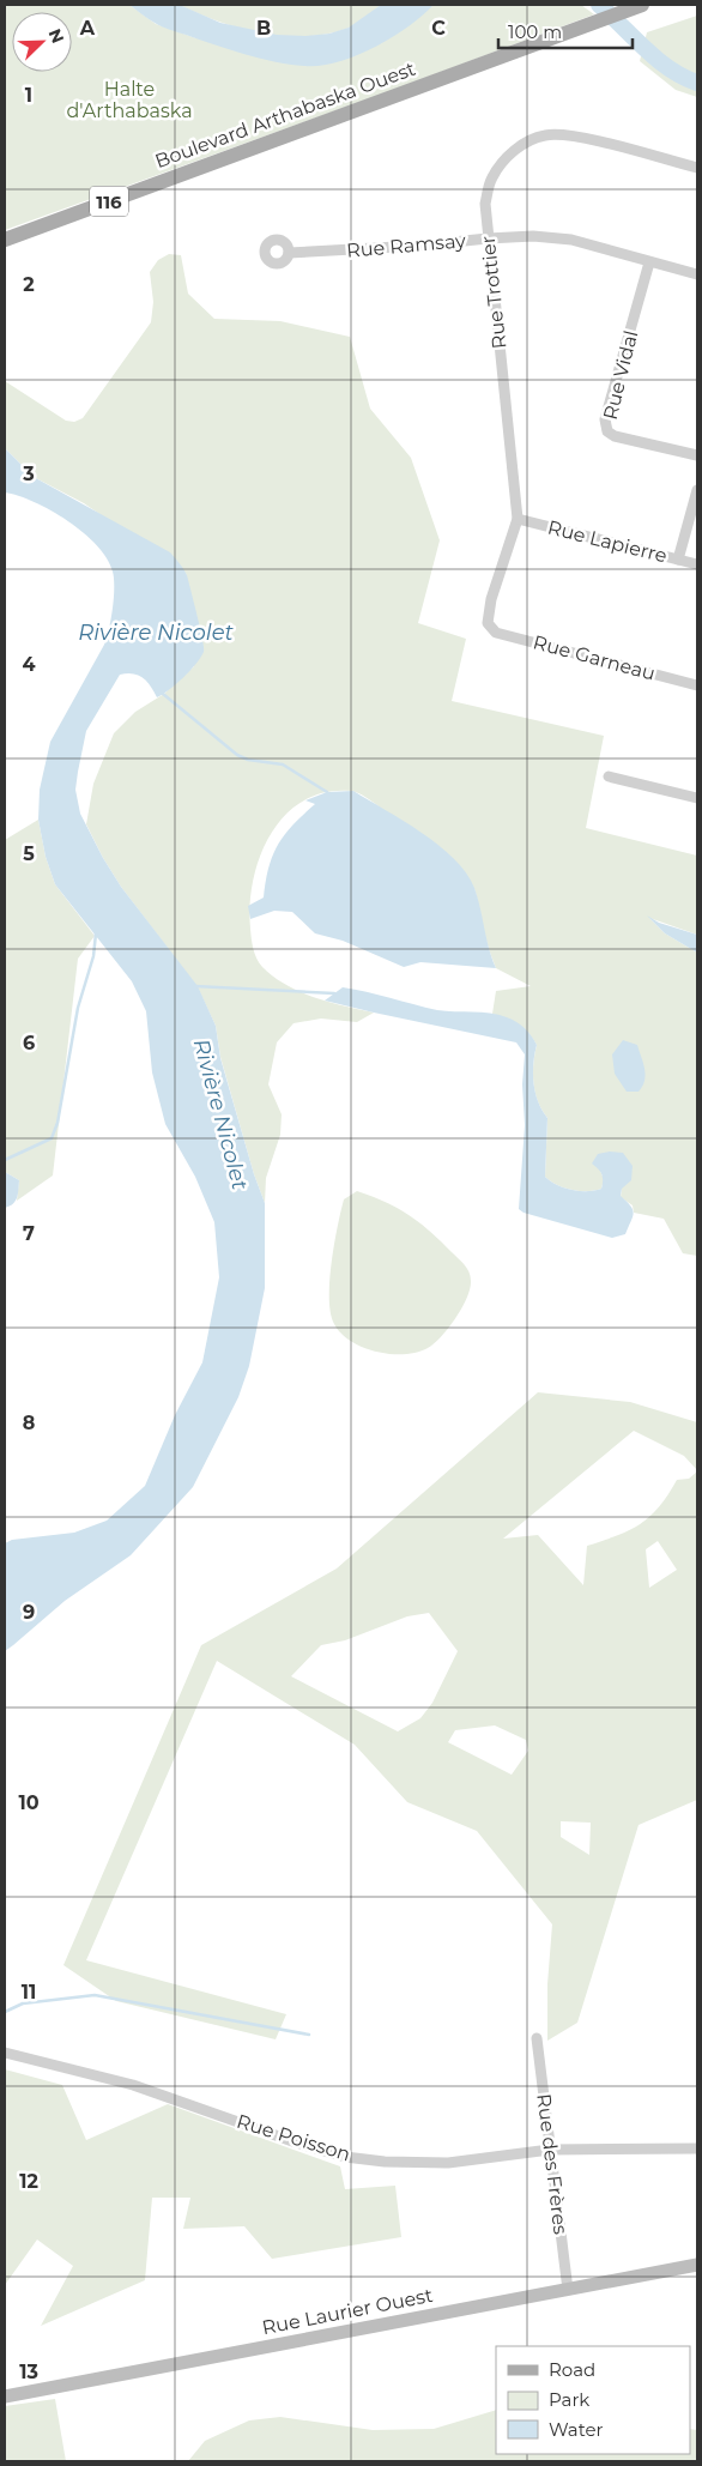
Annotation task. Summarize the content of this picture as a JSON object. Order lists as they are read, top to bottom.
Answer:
{
  "streets": {
    "main road": ["Boulevard Arthabaska Ouest", "116"],
    "street": [
      "Rue Ramsay",
      "Rue Trottier",
      "Rue Vidal",
      "Rue Lapierre",
      "Rue Garneau",
      "Rue Poisson",
      "Rue des Frères",
      "Rue Laurier Ouest"
    ]
  },
  "crossings": [
    ["Rue Ramsay", "Rue Trottier"],
    ["Rue Ramsay", "Rue Vidal"],
    ["Rue Trottier", "Rue Lapierre"],
    ["Rue Trottier", "Rue Garneau"],
    ["Rue Poisson", "Rue des Frères"],
    ["Rue des Frères", "Rue Laurier Ouest"]
  ],
  "water": ["Rivière Nicolet"],
  "parks": ["Halte d'Arthabaska"],
  "legend": ["Road", "Park", "Water"],
  "scale_bar": "100 m",
  "north": "top right",
  "grid": {
    "columns": ["A", "B", "C"],
    "rows": [
      "1",
      "2",
      "3",
      "4",
      "5",
      "6",
      "7",
      "8",
      "9",
      "10",
      "11",
      "12",
      "13"
    ]
  }
}
